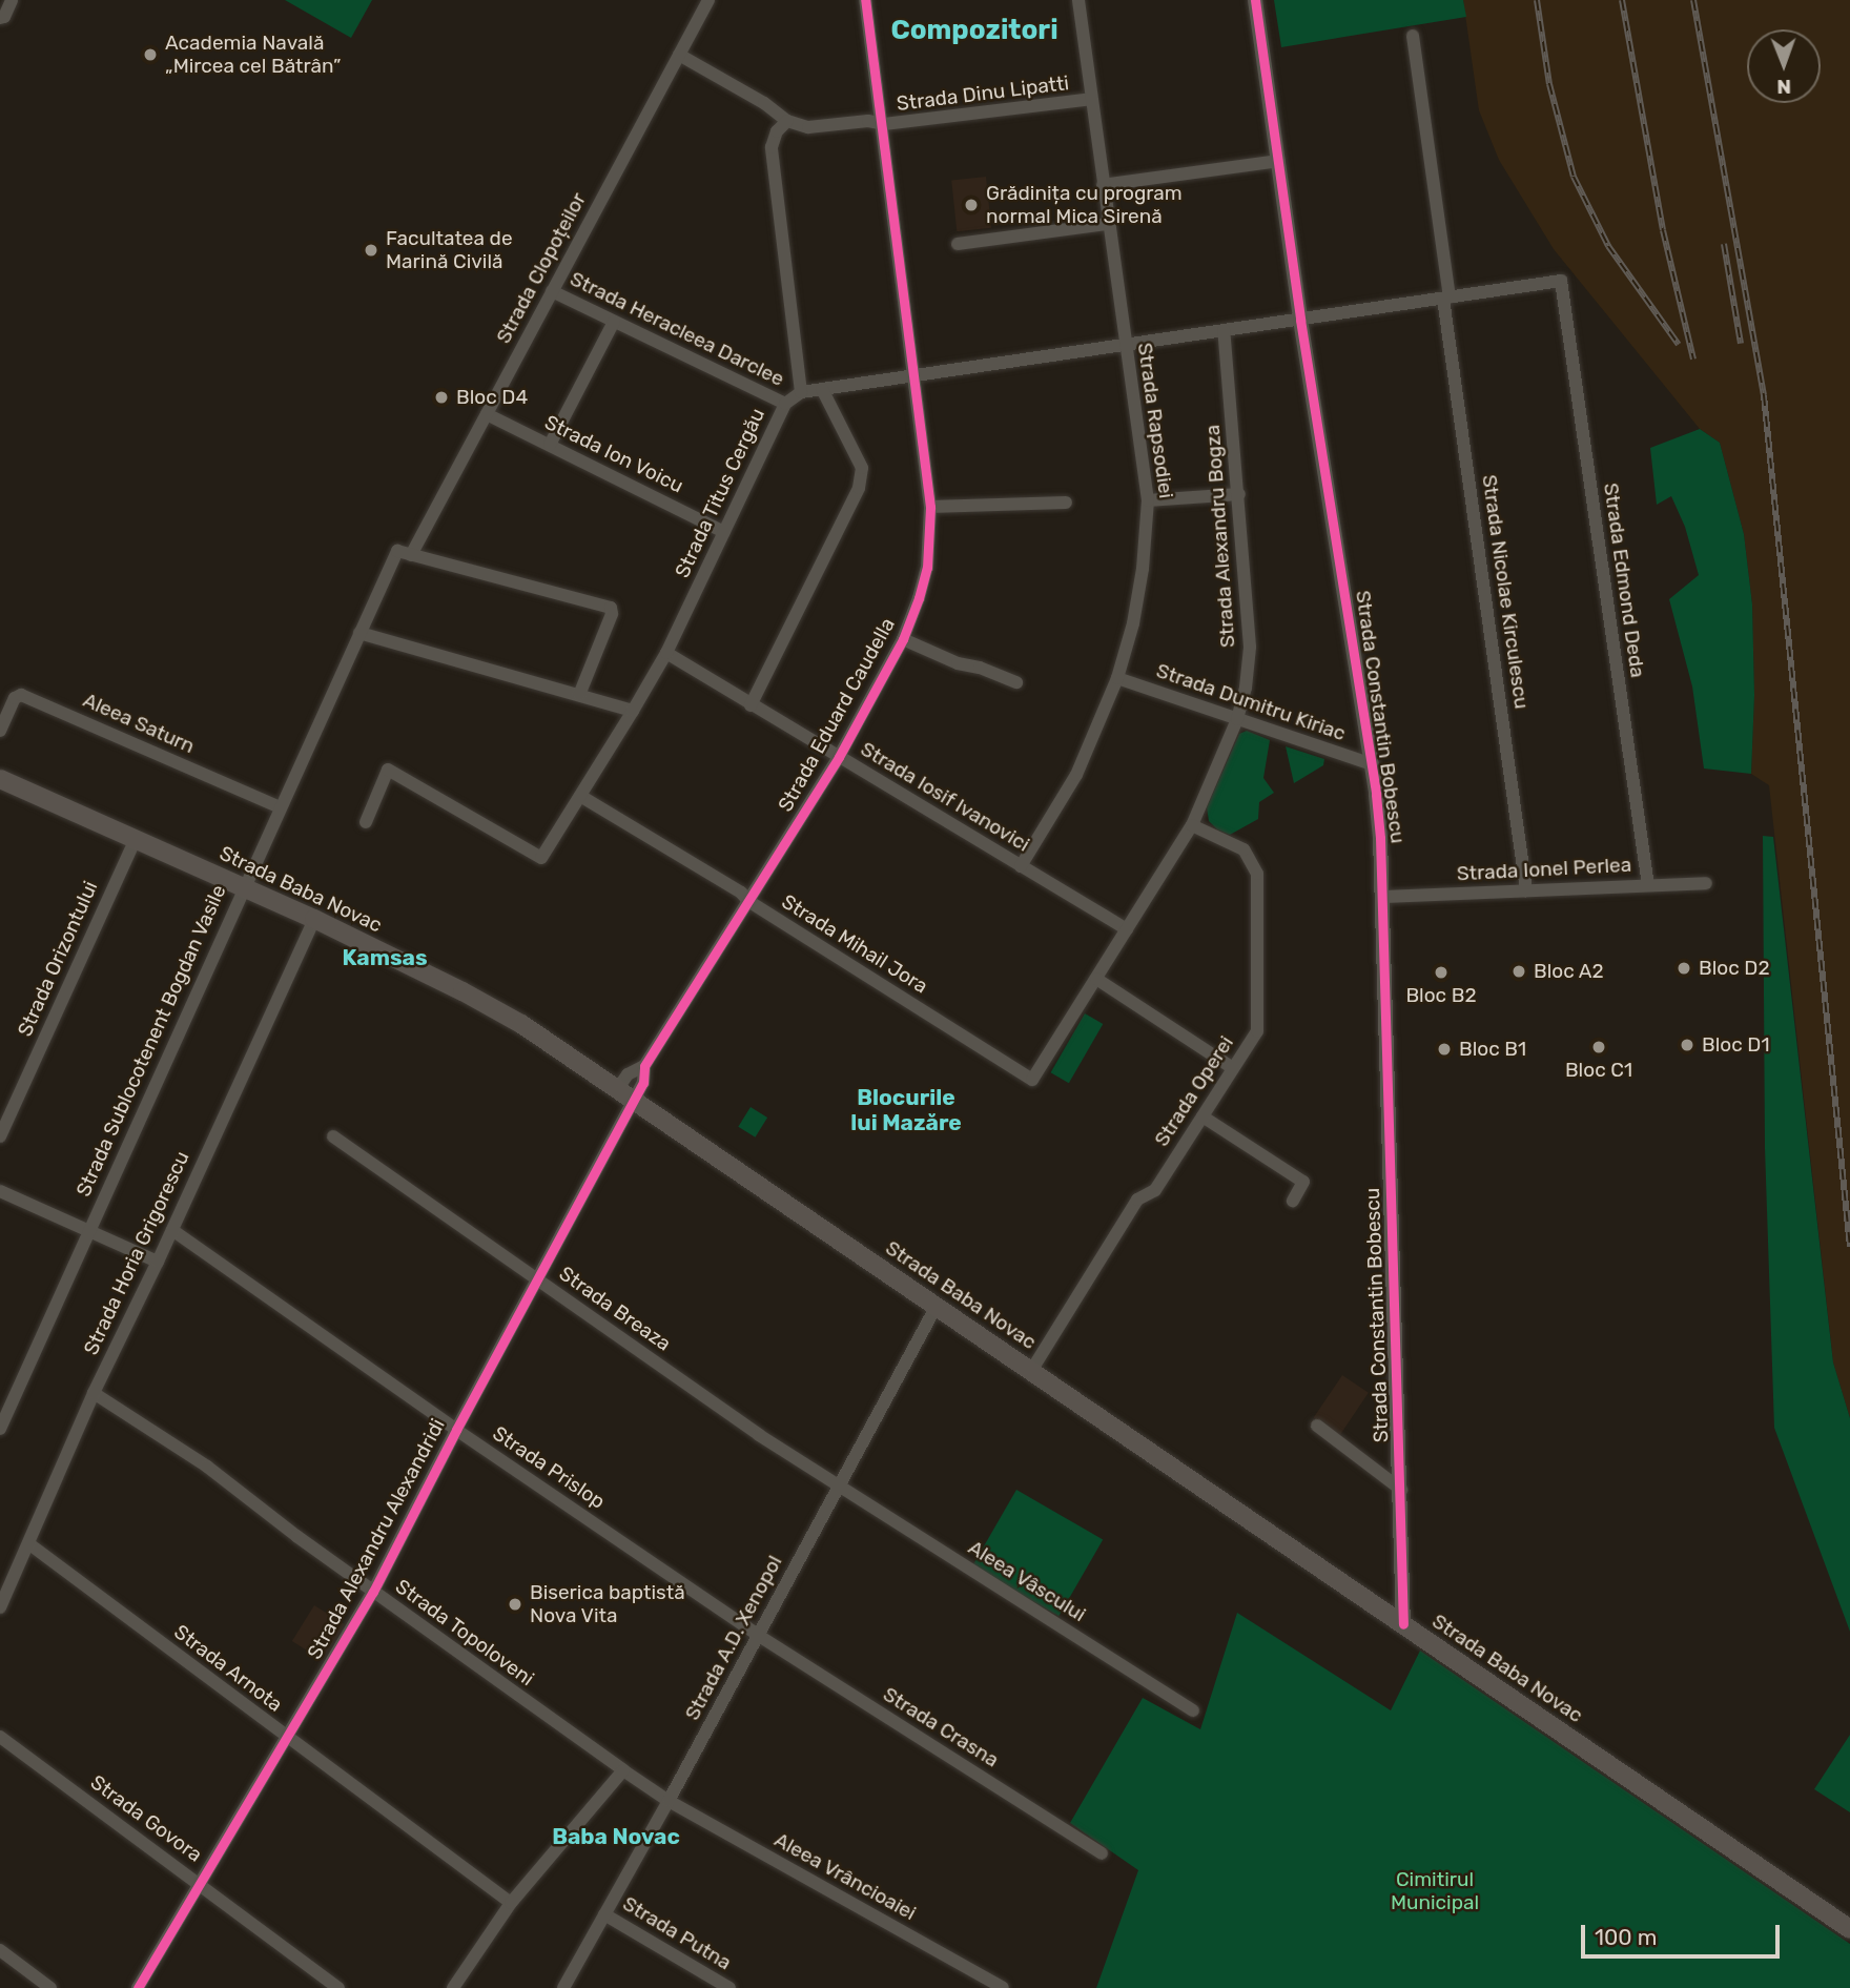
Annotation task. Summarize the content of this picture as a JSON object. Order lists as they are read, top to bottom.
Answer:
{
  "streets": {
    "main road": ["Strada Baba Novac"],
    "street": [
      "Strada Dinu Lipatti",
      "Strada Clopoțeilor",
      "Strada Heracleea Darclee",
      "Strada Rapsodiei",
      "Strada Ion Voicu",
      "Strada Titus Cergău",
      "Strada Alexandru Bogza",
      "Strada Edmond Deda",
      "Strada Nicolae Kirculescu",
      "Strada Dumitru Kiriac",
      "Strada Eduard Caudella",
      "Strada Constantin Bobescu",
      "Aleea Saturn",
      "Strada Iosif Ivanovici",
      "Strada Ionel Perlea",
      "Strada Mihail Jora",
      "Strada Orizontului",
      "Strada Sublocotenent Bogdan Vasile",
      "Strada Operei",
      "Strada Horia Grigorescu",
      "Strada Breaza",
      "Strada Prislop",
      "Strada Alexandru Alexandridi",
      "Aleea Vâscului",
      "Strada Topoloveni",
      "Strada A.D. Xenopol",
      "Strada Arnota",
      "Strada Crasna",
      "Strada Govora",
      "Aleea Vrâncioaiei",
      "Strada Putna"
    ]
  },
  "crossings": [
    ["Strada Dinu Lipatti", "Strada Clopoțeilor"],
    ["Strada Dinu Lipatti", "Strada Rapsodiei"],
    ["Strada Dinu Lipatti", "Strada Eduard Caudella"],
    ["Strada Clopoțeilor", "Strada Heracleea Darclee"],
    ["Strada Clopoțeilor", "Strada Ion Voicu"],
    ["Strada Clopoțeilor", "Strada Sublocotenent Bogdan Vasile"],
    ["Strada Heracleea Darclee", "Strada Rapsodiei"],
    ["Strada Heracleea Darclee", "Strada Titus Cergău"],
    ["Strada Heracleea Darclee", "Strada Alexandru Bogza"],
    ["Strada Heracleea Darclee", "Strada Edmond Deda"],
    ["Strada Heracleea Darclee", "Strada Nicolae Kirculescu"],
    ["Strada Heracleea Darclee", "Strada Eduard Caudella"],
    ["Strada Heracleea Darclee", "Strada Constantin Bobescu"],
    ["Strada Rapsodiei", "Strada Dumitru Kiriac"],
    ["Strada Rapsodiei", "Strada Iosif Ivanovici"],
    ["Strada Ion Voicu", "Strada Titus Cergău"],
    ["Strada Titus Cergău", "Strada Iosif Ivanovici"],
    ["Strada Titus Cergău", "Strada Mihail Jora"],
    ["Strada Alexandru Bogza", "Strada Dumitru Kiriac"],
    ["Strada Alexandru Bogza", "Strada Iosif Ivanovici"],
    ["Strada Alexandru Bogza", "Strada Mihail Jora"],
    ["Strada Alexandru Bogza", "Strada Operei"],
    ["Strada Edmond Deda", "Strada Ionel Perlea"],
    ["Strada Nicolae Kirculescu", "Strada Ionel Perlea"],
    ["Strada Dumitru Kiriac", "Strada Constantin Bobescu"],
    ["Strada Eduard Caudella", "Strada Iosif Ivanovici"],
    ["Strada Eduard Caudella", "Strada Baba Novac"],
    ["Strada Eduard Caudella", "Strada Mihail Jora"],
    ["Strada Eduard Caudella", "Strada Alexandru Alexandridi"],
    ["Strada Constantin Bobescu", "Strada Ionel Perlea"],
    ["Strada Constantin Bobescu", "Strada Baba Novac"],
    ["Aleea Saturn", "Strada Sublocotenent Bogdan Vasile"],
    ["Strada Baba Novac", "Strada Orizontului"],
    ["Strada Baba Novac", "Strada Sublocotenent Bogdan Vasile"],
    ["Strada Baba Novac", "Strada Operei"],
    ["Strada Baba Novac", "Strada Horia Grigorescu"],
    ["Strada Baba Novac", "Strada Alexandru Alexandridi"],
    ["Strada Baba Novac", "Strada A.D. Xenopol"],
    ["Strada Horia Grigorescu", "Strada Prislop"],
    ["Strada Horia Grigorescu", "Strada Topoloveni"],
    ["Strada Horia Grigorescu", "Strada Arnota"],
    ["Strada Breaza", "Strada Alexandru Alexandridi"],
    ["Strada Breaza", "Aleea Vâscului"],
    ["Strada Breaza", "Strada A.D. Xenopol"],
    ["Strada Prislop", "Strada Alexandru Alexandridi"],
    ["Strada Prislop", "Strada A.D. Xenopol"],
    ["Strada Prislop", "Strada Crasna"],
    ["Strada Alexandru Alexandridi", "Strada Topoloveni"],
    ["Strada Alexandru Alexandridi", "Strada Arnota"],
    ["Strada Alexandru Alexandridi", "Strada Govora"],
    ["Aleea Vâscului", "Strada A.D. Xenopol"],
    ["Strada Topoloveni", "Strada A.D. Xenopol"],
    ["Strada Topoloveni", "Aleea Vrâncioaiei"],
    ["Strada A.D. Xenopol", "Strada Crasna"],
    ["Strada A.D. Xenopol", "Aleea Vrâncioaiei"],
    ["Strada A.D. Xenopol", "Strada Putna"]
  ],
  "districts": [
    "Compozitori",
    "Kamsas",
    "Blocurile lui Mazăre",
    "Baba Novac"
  ],
  "parks": ["Cimitirul Municipal"],
  "places": [
    "Academia Navală „Mircea cel Bătrân”",
    "Grădinița cu program normal Mica Sirenă",
    "Facultatea de Marină Civilă",
    "Bloc D4",
    "Bloc D2",
    "Bloc A2",
    "Bloc B2",
    "Bloc D1",
    "Bloc C1",
    "Bloc B1",
    "Biserica baptistă Nova Vita"
  ],
  "scale_bar": "100 m",
  "north": "bottom"
}
